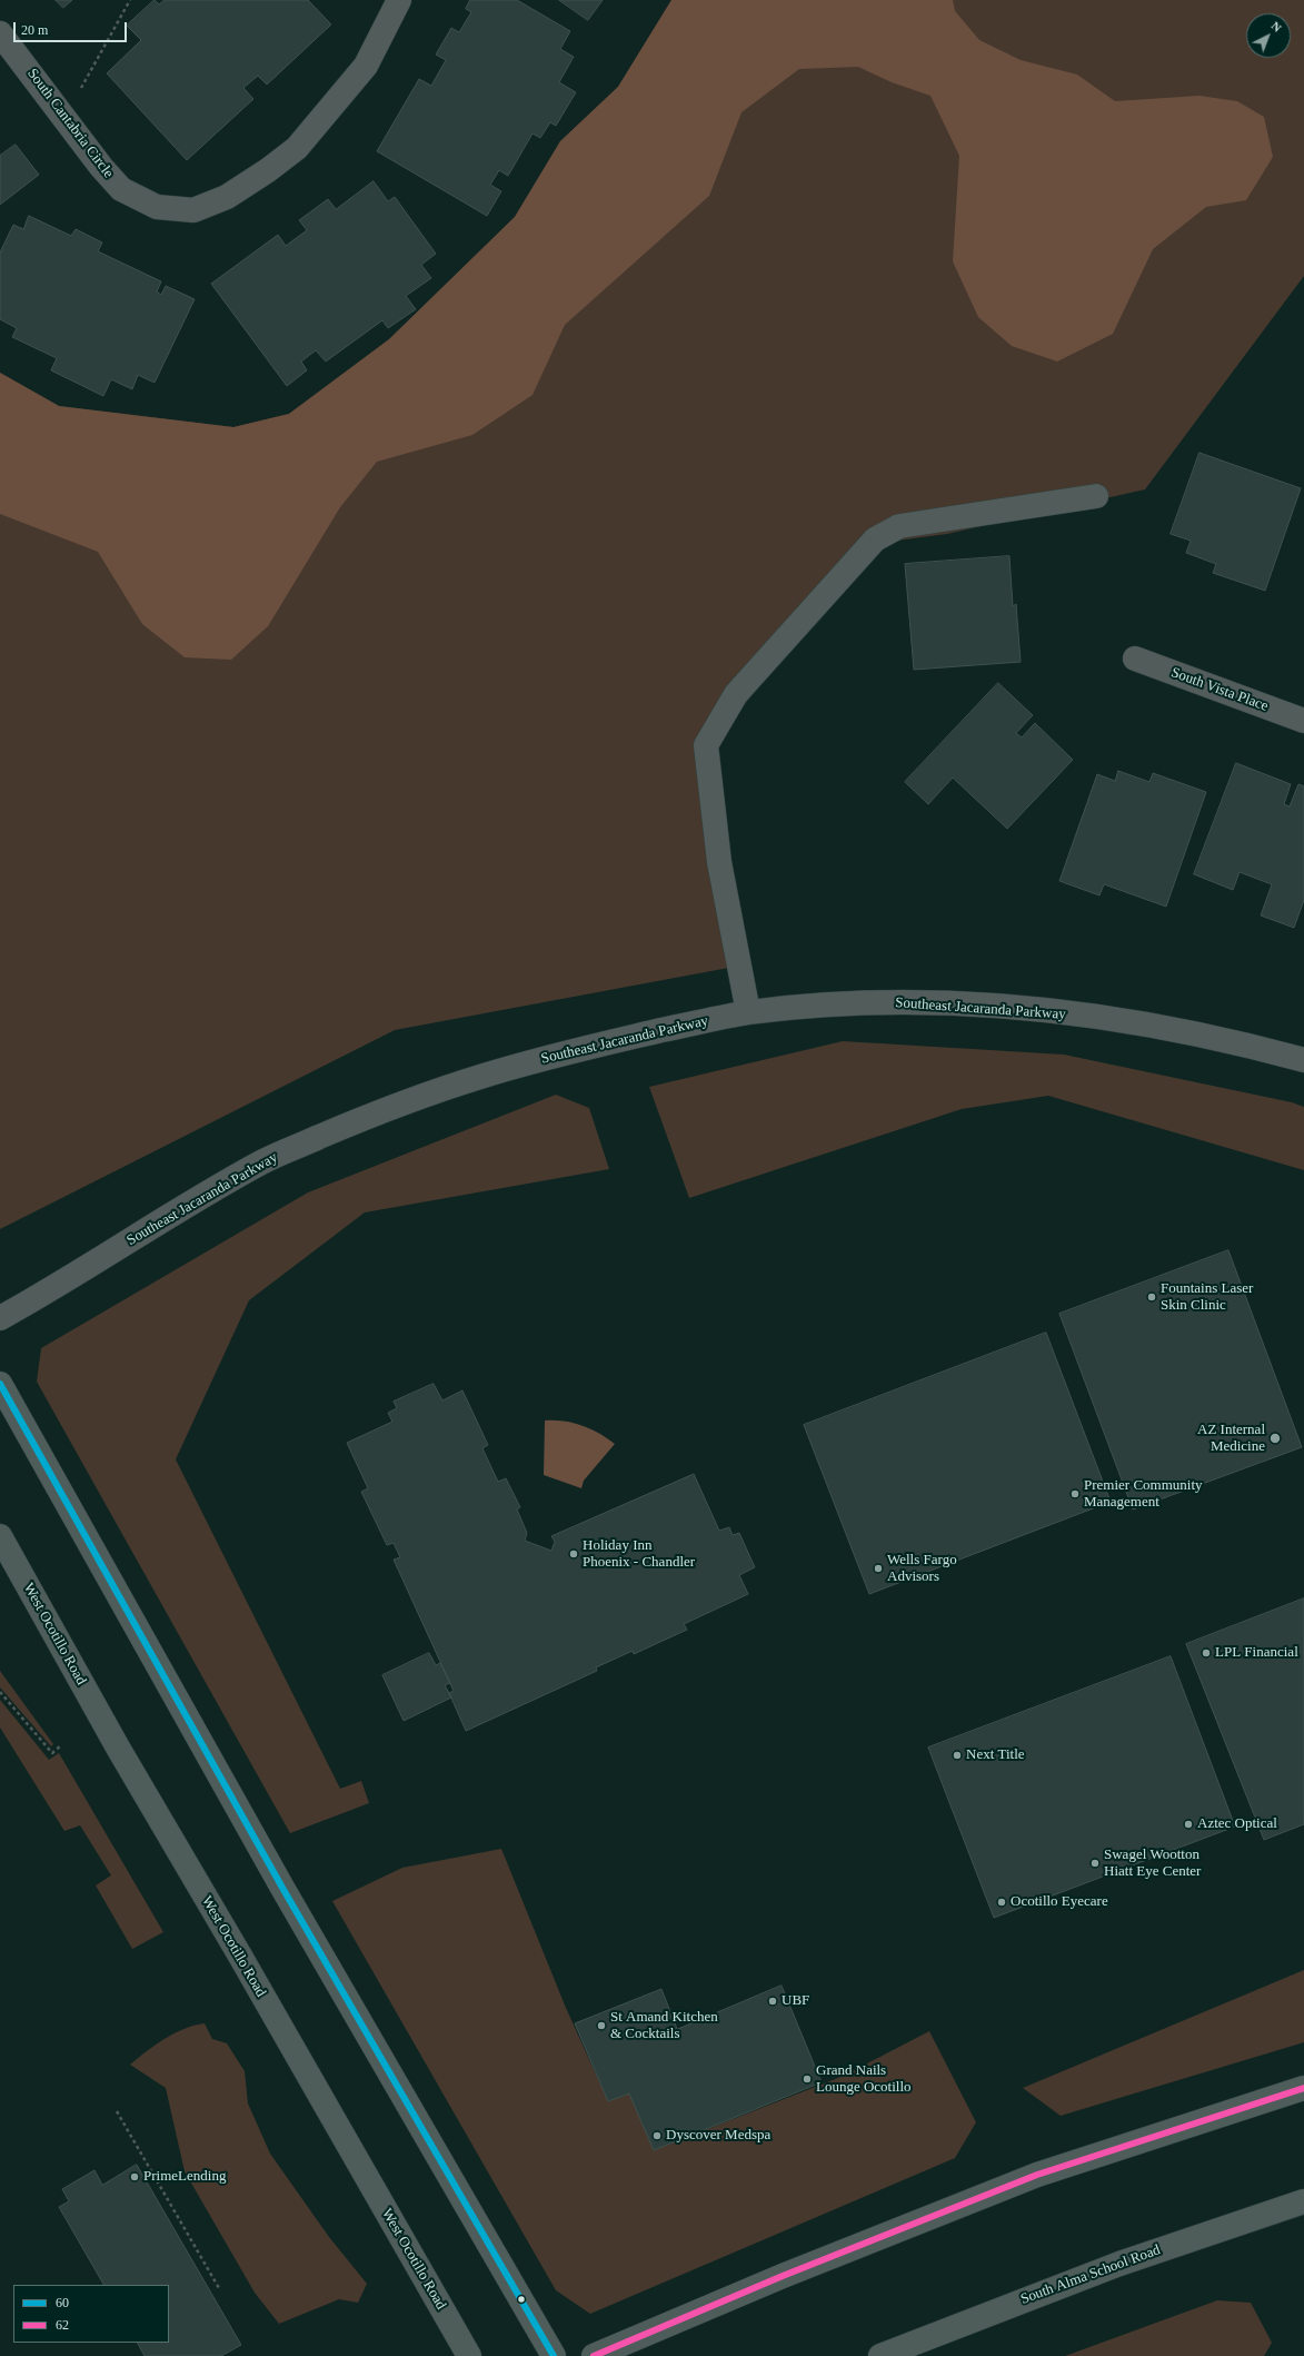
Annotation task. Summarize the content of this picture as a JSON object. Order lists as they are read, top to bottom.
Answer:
{
  "streets": {
    "main road": ["West Ocotillo Road", "South Alma School Road"],
    "street": ["South Cantabria Circle", "South Vista Place", "Southeast Jacaranda Parkway"]
  },
  "places": [
    "Fountains Laser Skin Clinic",
    "AZ Internal Medicine",
    "Premier Community Management",
    "Holiday Inn Phoenix - Chandler",
    "Wells Fargo Advisors",
    "LPL Financial",
    "Next Title",
    "Aztec Optical",
    "Swagel Wootton Hiatt Eye Center",
    "Ocotillo Eyecare",
    "UBF",
    "St Amand Kitchen & Cocktails",
    "Grand Nails Lounge Ocotillo",
    "Dyscover Medspa",
    "PrimeLending"
  ],
  "lines": ["transit line 60", "transit line 62"],
  "legend": ["60", "62"],
  "scale_bar": "20 m",
  "north": "top right"
}
